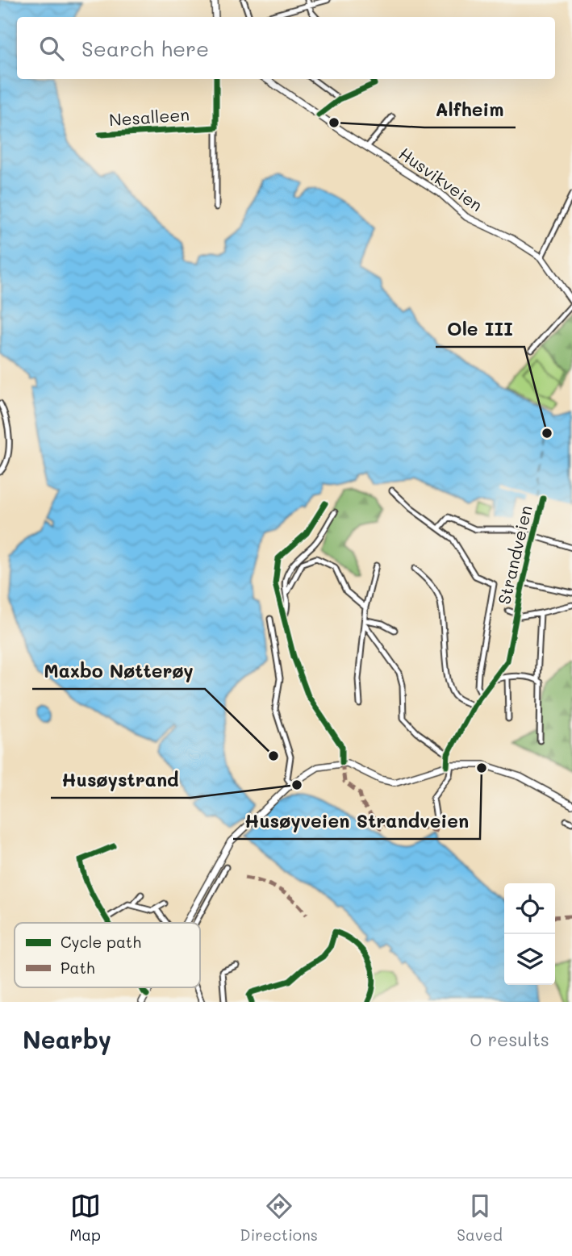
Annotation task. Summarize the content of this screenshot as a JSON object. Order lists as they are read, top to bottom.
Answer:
{
  "streets": {
    "main road": ["Husvikveien"],
    "street": ["Nesalleen", "Strandveien"]
  },
  "places": [
    "Alfheim",
    "Ole III",
    "Maxbo Nøtterøy",
    "Husøyveien Strandveien",
    "Husøystrand"
  ],
  "legend": ["Cycle path", "Path"],
  "page": {
    "search": "Search here",
    "heading": ["Nearby", "0 results"],
    "nav": ["Map", "Directions", "Saved"]
  }
}
